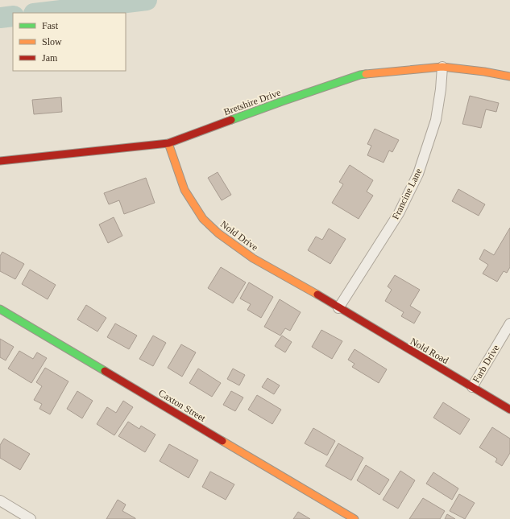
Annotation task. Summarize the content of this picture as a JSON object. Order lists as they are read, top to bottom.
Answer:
{
  "streets": {
    "street": [
      "Bretshire Drive",
      "Francine Lane",
      "Nold Drive",
      "Nold Road",
      "Farb Drive",
      "Caxton Street"
    ]
  },
  "crossings": [
    ["Bretshire Drive", "Francine Lane"],
    ["Bretshire Drive", "Nold Drive"],
    ["Francine Lane", "Nold Drive"],
    ["Francine Lane", "Nold Road"],
    ["Nold Drive", "Nold Road"],
    ["Nold Road", "Farb Drive"]
  ],
  "legend": ["Fast", "Slow", "Jam"]
}
